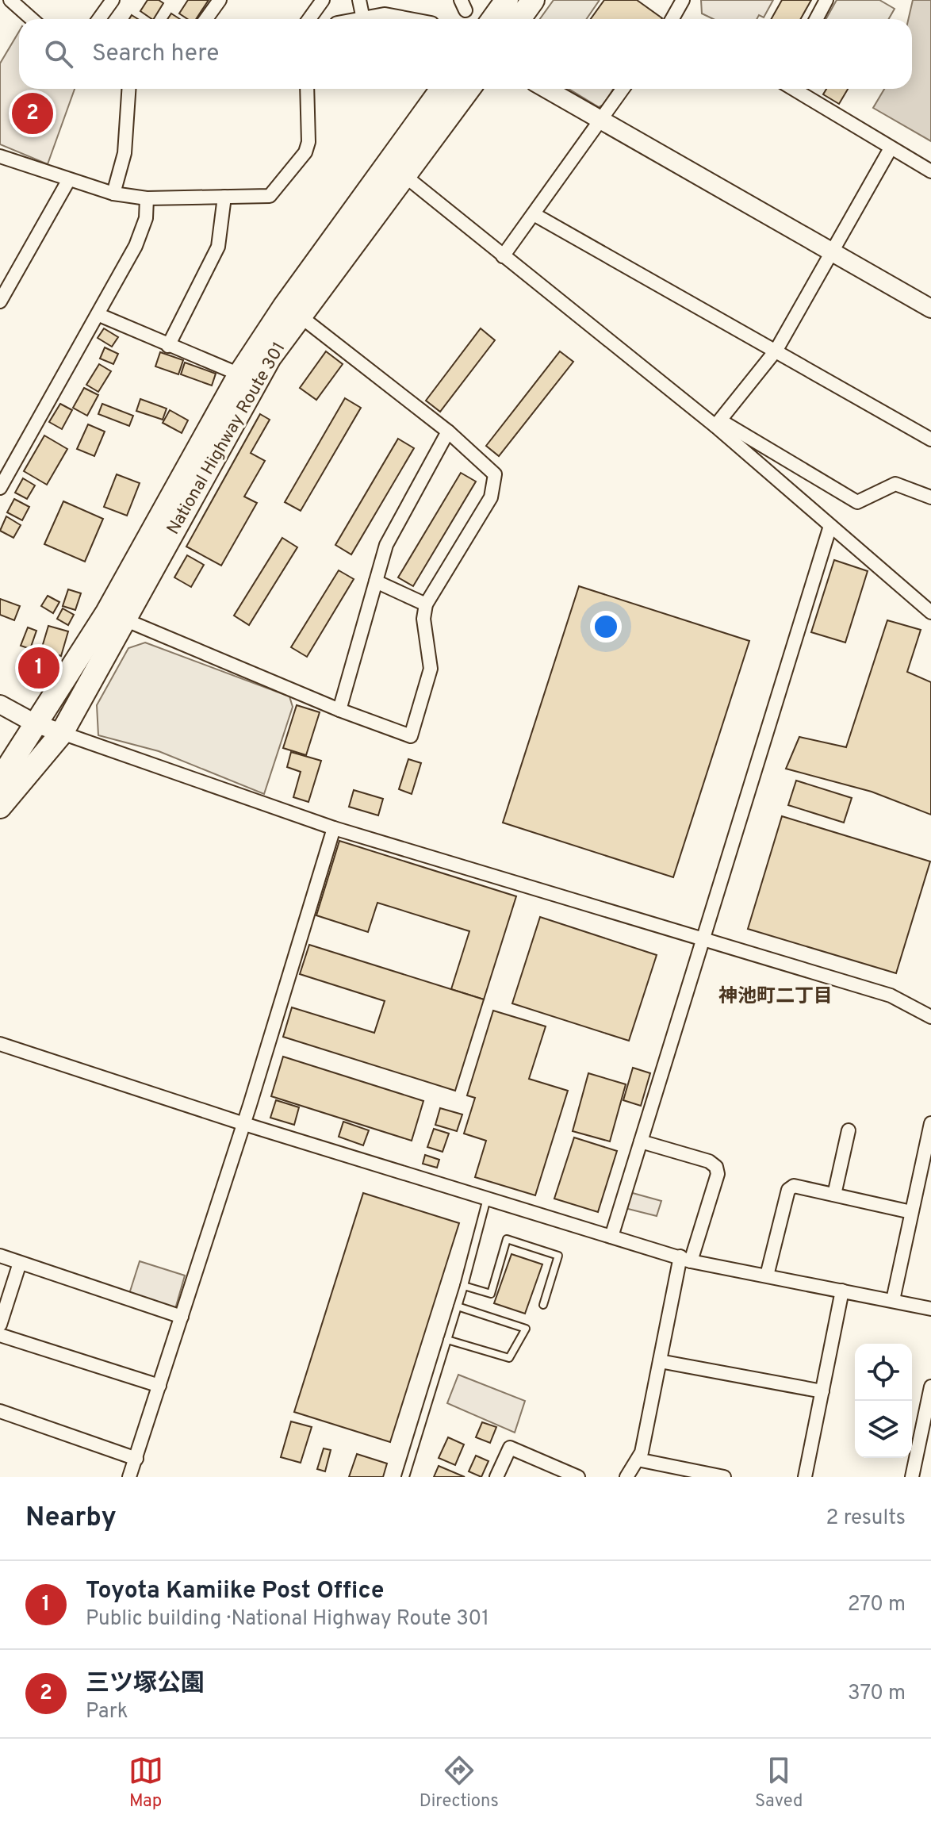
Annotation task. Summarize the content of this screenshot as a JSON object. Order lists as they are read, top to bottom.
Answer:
{
  "streets": {
    "highway": ["National Highway Route 301"]
  },
  "districts": ["神池町二丁目"],
  "page": {
    "search": "Search here",
    "pins": ["2", "1"],
    "heading": ["Nearby", "2 results"],
    "list": [
      {
        "mark": "1",
        "name": "Toyota Kamiike Post Office",
        "note": "Public building · National Highway Route 301",
        "value": "270 m"
      },
      {
        "mark": "2",
        "name": "三ツ塚公園",
        "note": "Park",
        "value": "370 m"
      }
    ],
    "nav": ["Map", "Directions", "Saved"]
  }
}
